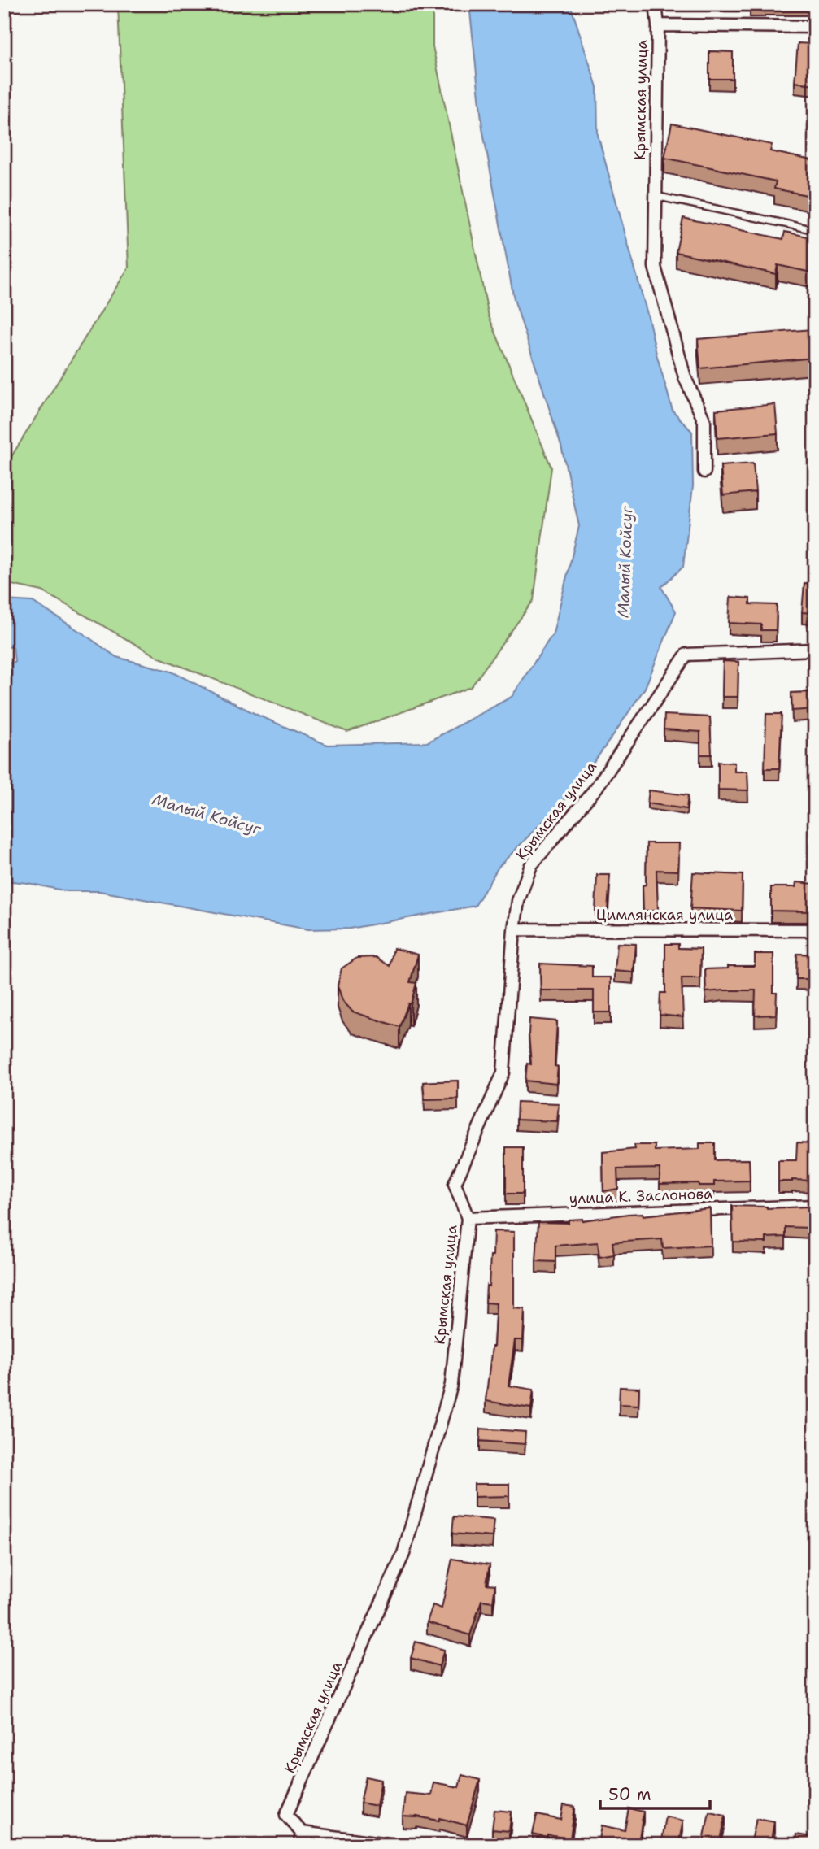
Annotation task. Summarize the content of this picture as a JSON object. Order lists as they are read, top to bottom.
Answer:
{
  "streets": {
    "street": ["Крымская улица", "Цимлянская улица", "улица К. Заслонова"]
  },
  "crossings": [
    ["Крымская улица", "Цимлянская улица"],
    ["Крымская улица", "улица К. Заслонова"]
  ],
  "water": ["Малый Койсуг"],
  "scale_bar": "50 m"
}
